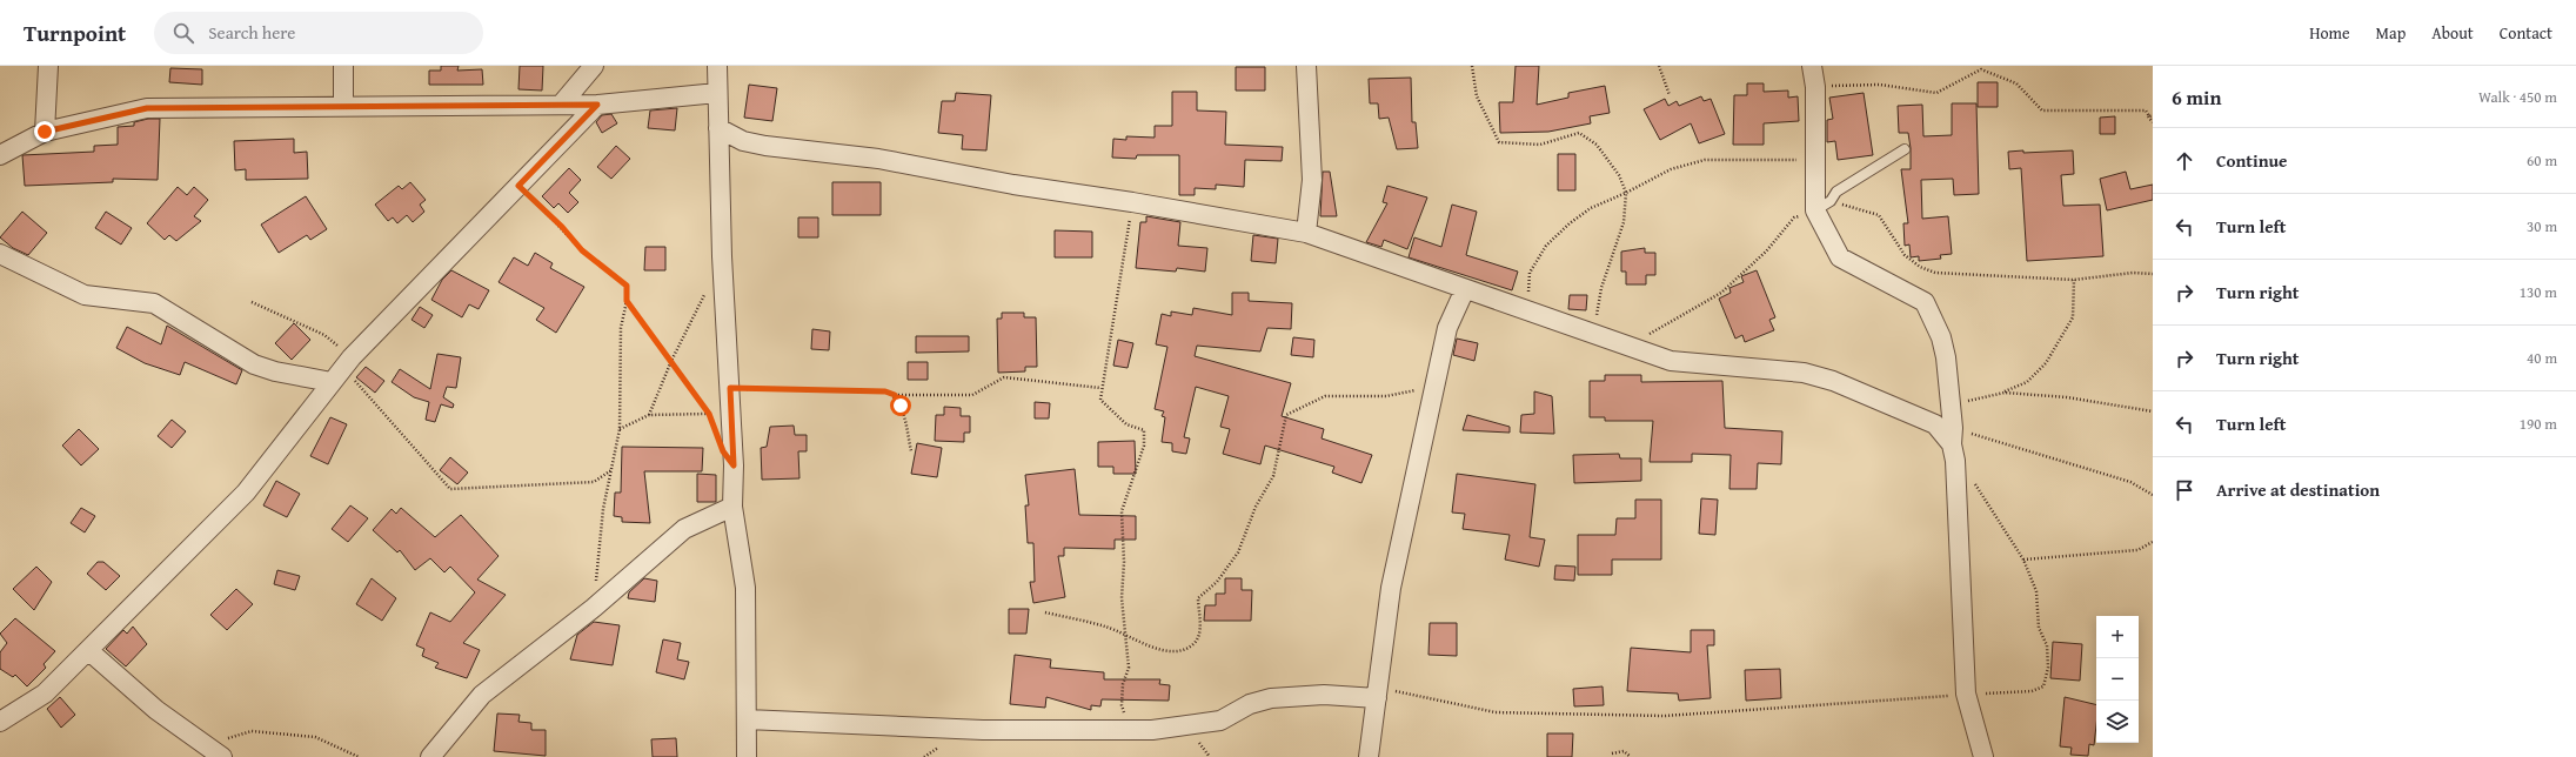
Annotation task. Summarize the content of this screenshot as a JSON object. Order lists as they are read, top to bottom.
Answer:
{
  "page": {
    "header": "Turnpoint",
    "search": "Search here",
    "nav": [
      "Home",
      "Map",
      "About",
      "Contact"
    ],
    "heading": ["6 min", "Walk · 450 m"],
    "list": [
      ["Continue", "60 m"],
      ["Turn left", "30 m"],
      ["Turn right", "130 m"],
      ["Turn right", "40 m"],
      ["Turn left", "190 m"],
      "Arrive at destination"
    ],
    "map_buttons": ["+", "−"]
  }
}
